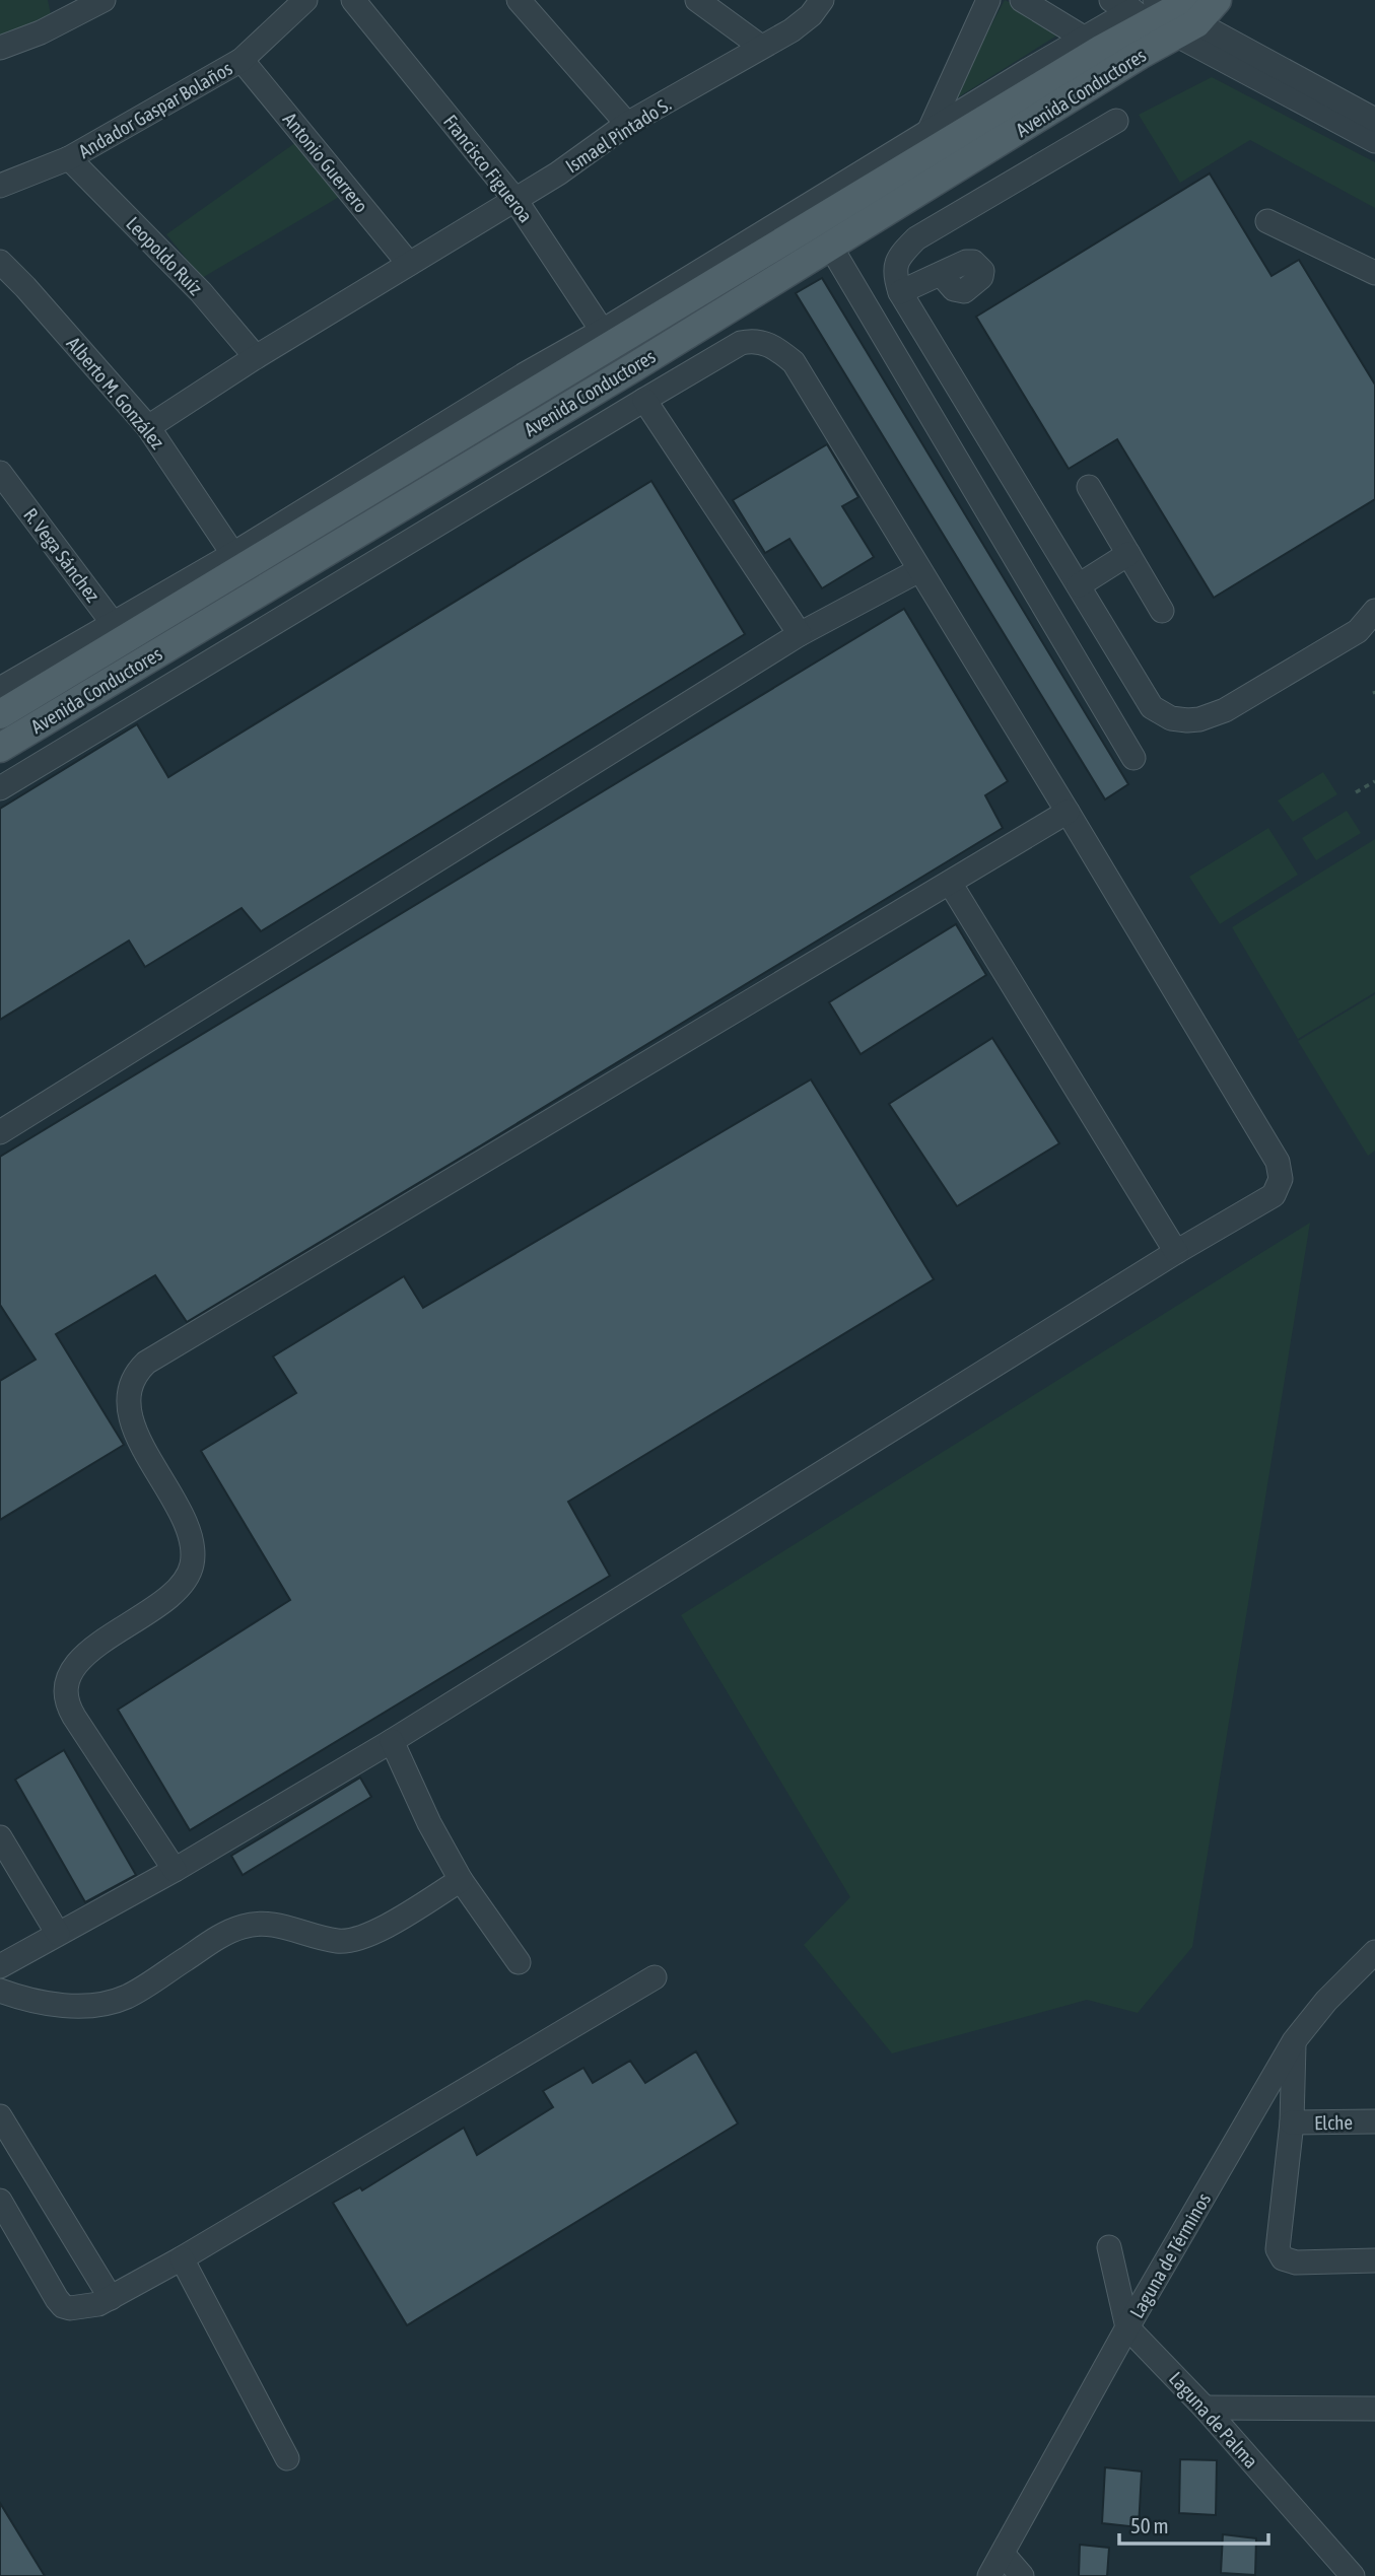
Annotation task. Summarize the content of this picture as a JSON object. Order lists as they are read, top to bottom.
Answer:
{
  "streets": {
    "main road": ["Avenida Conductores"],
    "street": [
      "Andador Gaspar Bolaños",
      "Ismael Pintado S.",
      "Antonio Guerrero",
      "Francisco Figueroa",
      "Leopoldo Ruíz",
      "Alberto M. González",
      "R. Vega Sánchez",
      "Elche",
      "Laguna de Términos",
      "Laguna de Palma"
    ]
  },
  "crossings": [
    ["Avenida Conductores", "Francisco Figueroa"],
    ["Avenida Conductores", "Alberto M. González"],
    ["Avenida Conductores", "R. Vega Sánchez"],
    ["Andador Gaspar Bolaños", "Antonio Guerrero"],
    ["Andador Gaspar Bolaños", "Leopoldo Ruíz"],
    ["Ismael Pintado S.", "Antonio Guerrero"],
    ["Ismael Pintado S.", "Francisco Figueroa"],
    ["Ismael Pintado S.", "Leopoldo Ruíz"],
    ["Laguna de Términos", "Laguna de Palma"]
  ],
  "scale_bar": "50 m"
}
